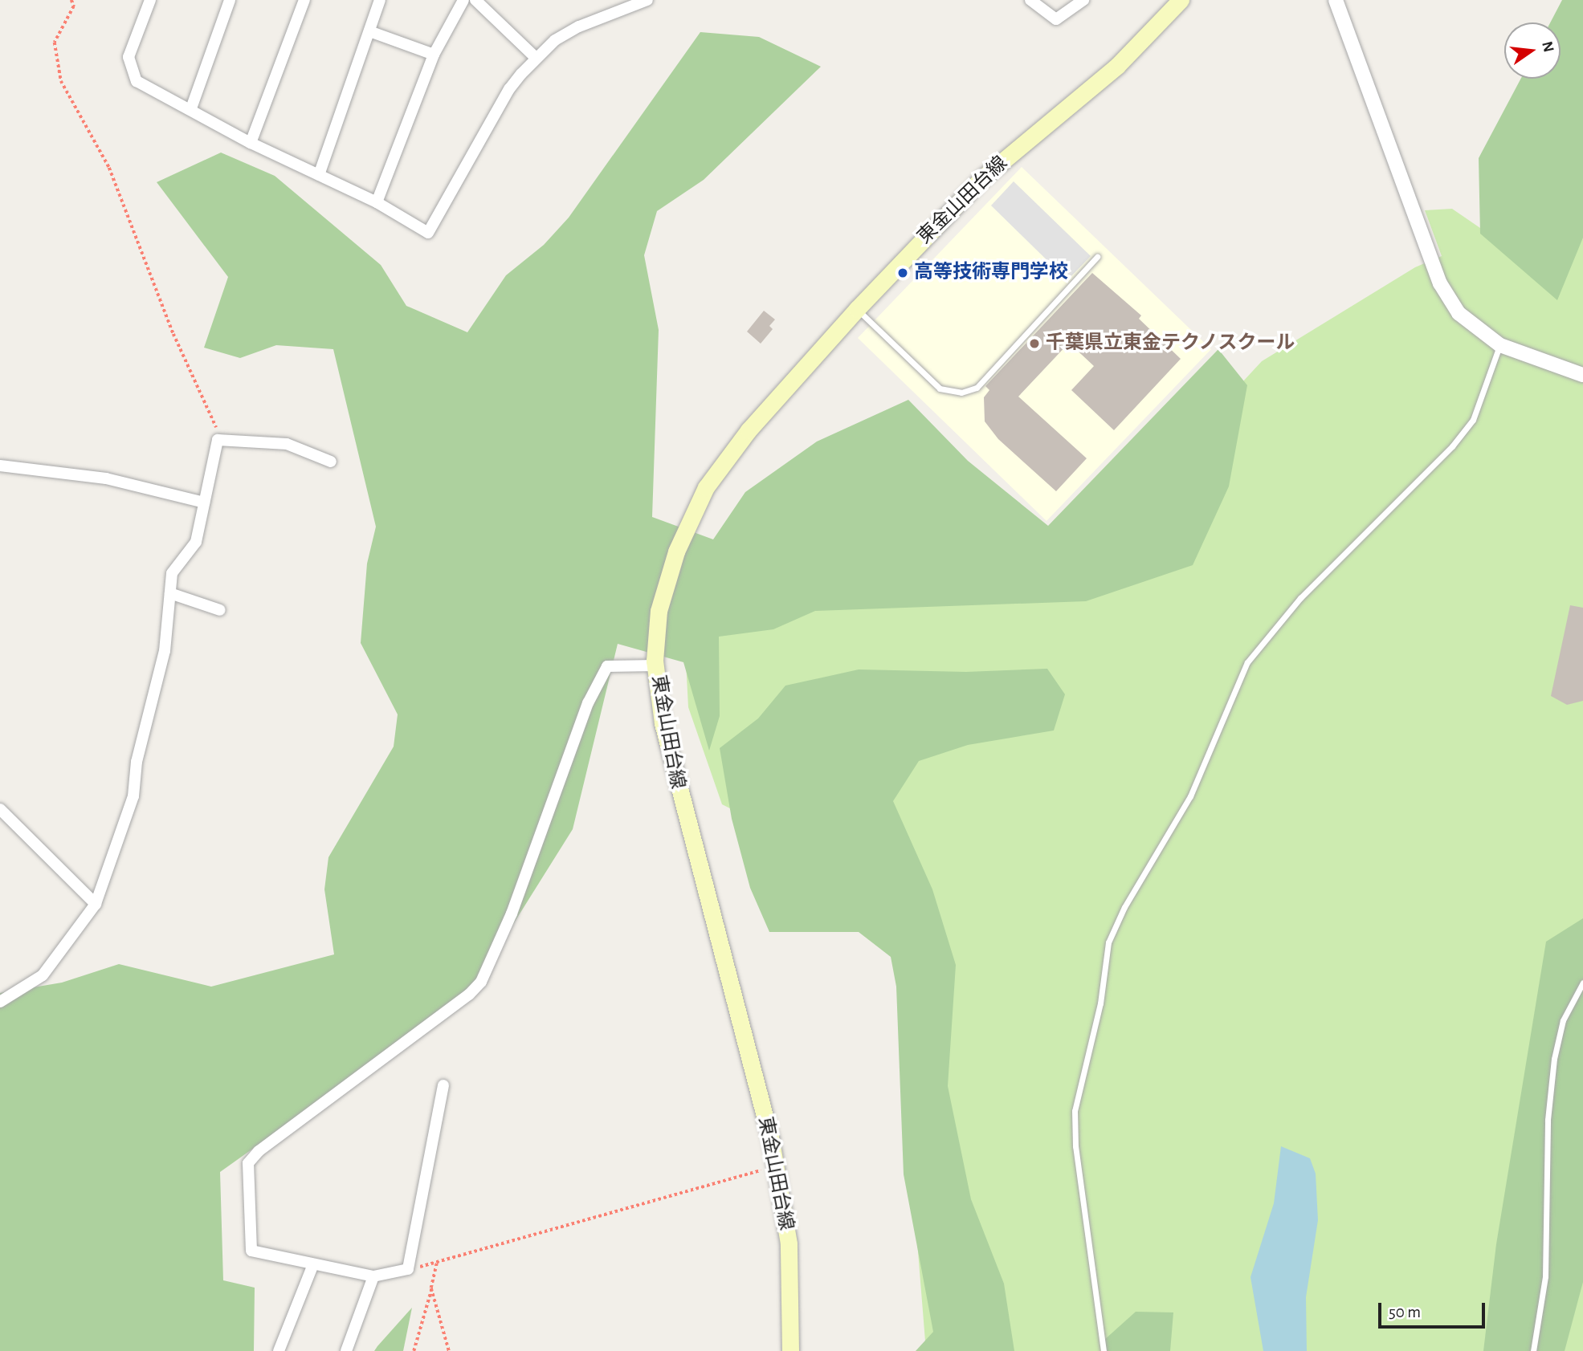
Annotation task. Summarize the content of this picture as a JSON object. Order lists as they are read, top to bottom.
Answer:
{
  "streets": {
    "main road": ["東金山田台線"]
  },
  "places": ["高等技術専門学校", "千葉県立東金テクノスクール"],
  "scale_bar": "50 m",
  "north": "right"
}
